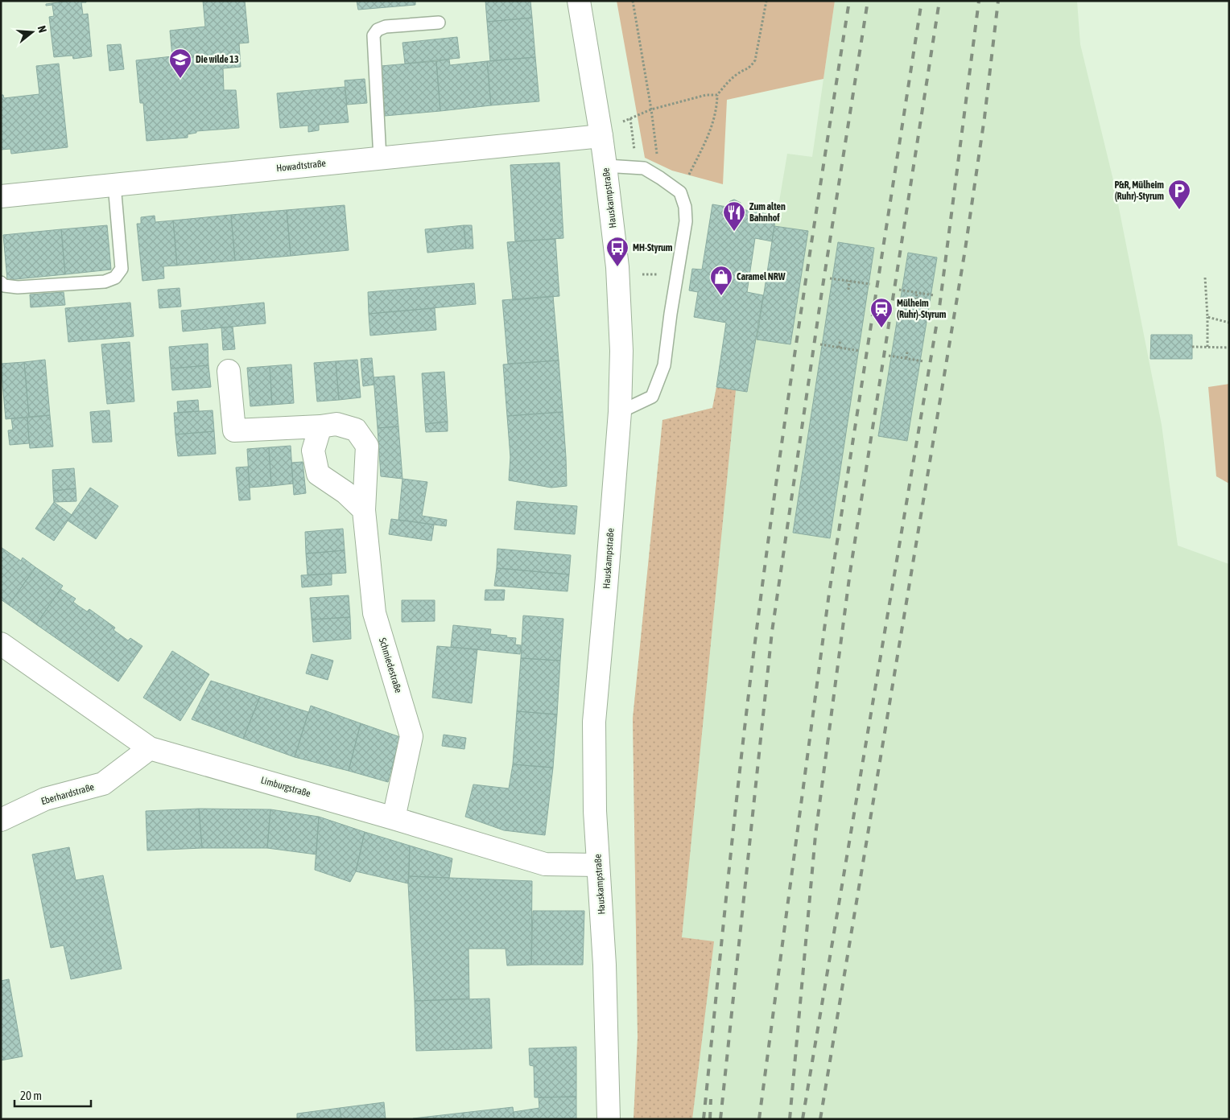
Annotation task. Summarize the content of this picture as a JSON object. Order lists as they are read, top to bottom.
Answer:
{
  "streets": {
    "street": [
      "Howadtstraße",
      "Hauskampstraße",
      "Schmiedestraße",
      "Limburgstraße",
      "Eberhardstraße"
    ]
  },
  "crossings": [
    ["Howadtstraße", "Hauskampstraße"],
    ["Hauskampstraße", "Limburgstraße"],
    ["Schmiedestraße", "Limburgstraße"],
    ["Limburgstraße", "Eberhardstraße"]
  ],
  "places": {
    "school or university": ["Die wilde 13"],
    "parking": ["P&R, Mülheim (Ruhr)-Styrum"],
    "restaurant": ["Zum alten Bahnhof"],
    "bus stop": ["MH-Styrum"],
    "shop": ["Caramel NRW"],
    "station": ["Mülheim (Ruhr)-Styrum"]
  },
  "scale_bar": "20 m",
  "north": "right"
}
